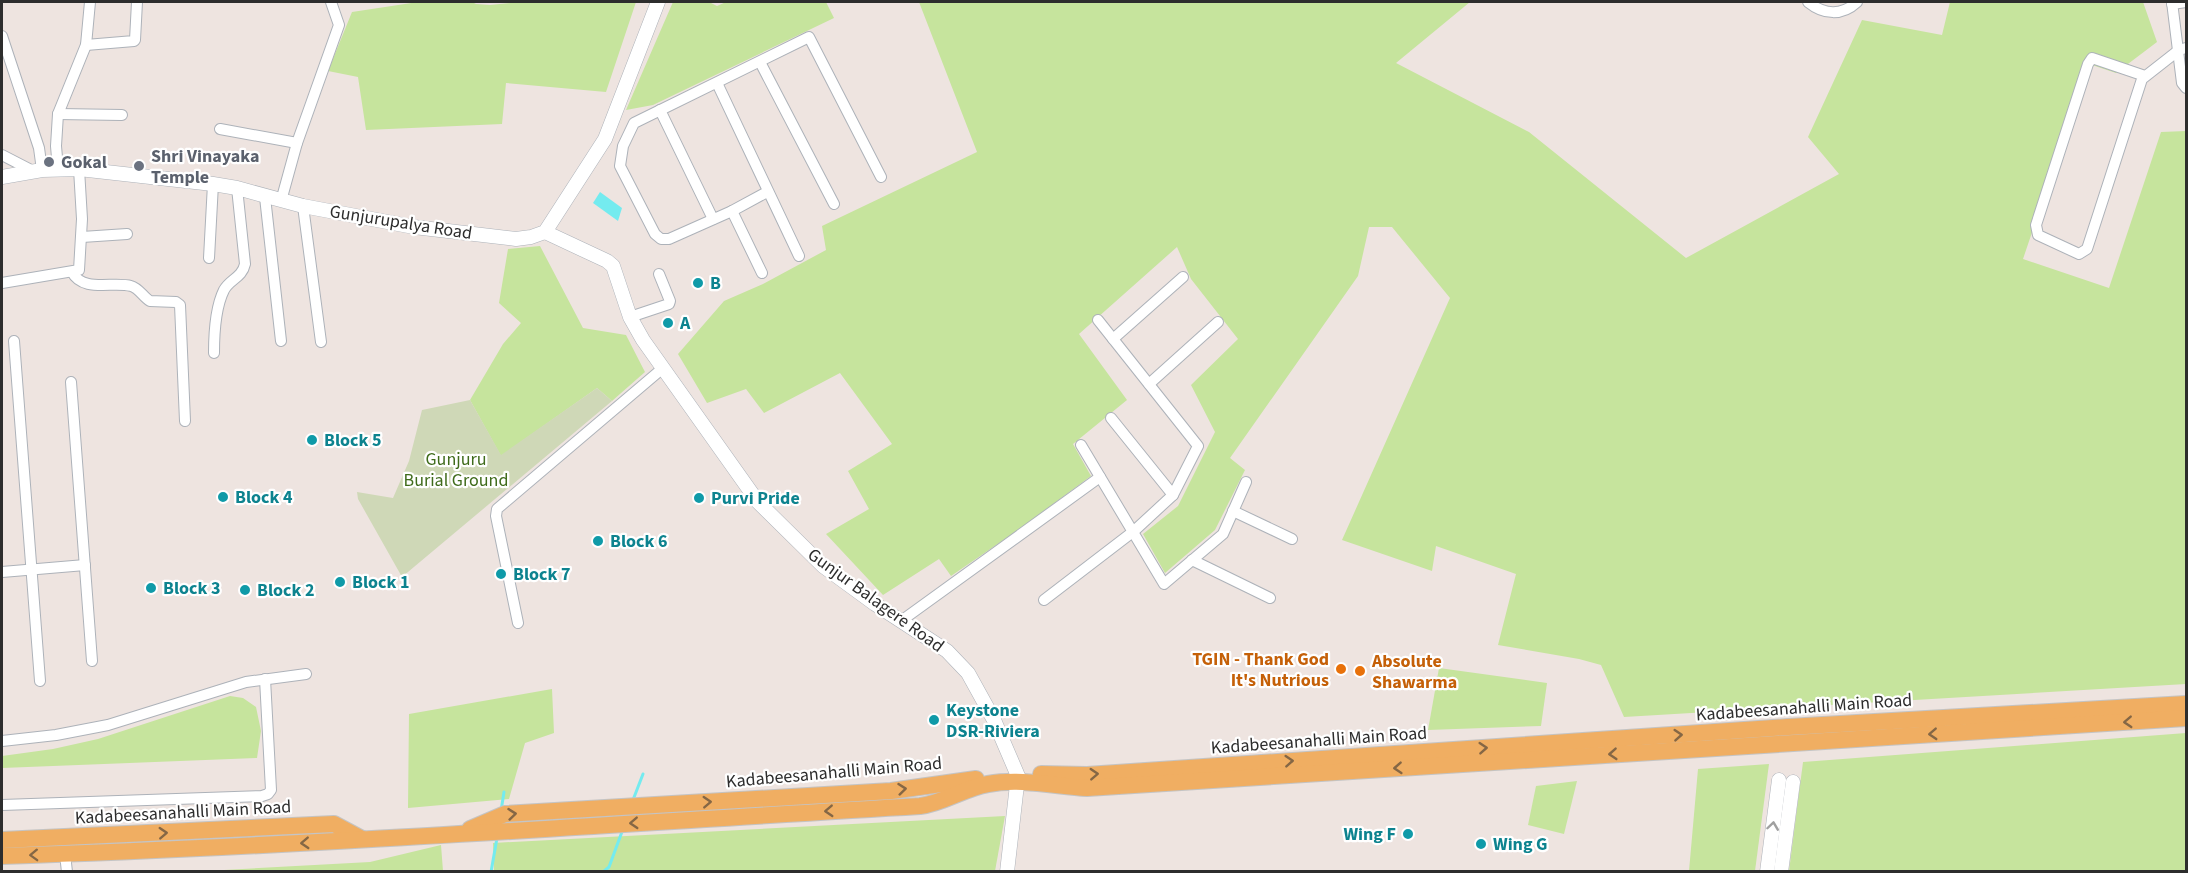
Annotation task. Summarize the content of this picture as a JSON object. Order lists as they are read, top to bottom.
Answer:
{
  "streets": {
    "main road": ["Kadabeesanahalli Main Road"],
    "street": ["Gunjurupalya Road", "Gunjur Balagere Road"]
  },
  "crossings": [
    ["Gunjurupalya Road", "Gunjur Balagere Road"],
    ["Gunjur Balagere Road", "Kadabeesanahalli Main Road"]
  ],
  "parks": ["Gunjuru Burial Ground"],
  "places": [
    "Gokal",
    "Shri Vinayaka Temple",
    "B",
    "A",
    "Block 5",
    "Block 4",
    "Purvi Pride",
    "Block 6",
    "Block 7",
    "Block 1",
    "Block 3",
    "Block 2",
    "TGIN - Thank God It's Nutrious",
    "Absolute Shawarma",
    "Keystone DSR-Riviera",
    "Wing F",
    "Wing G"
  ]
}
